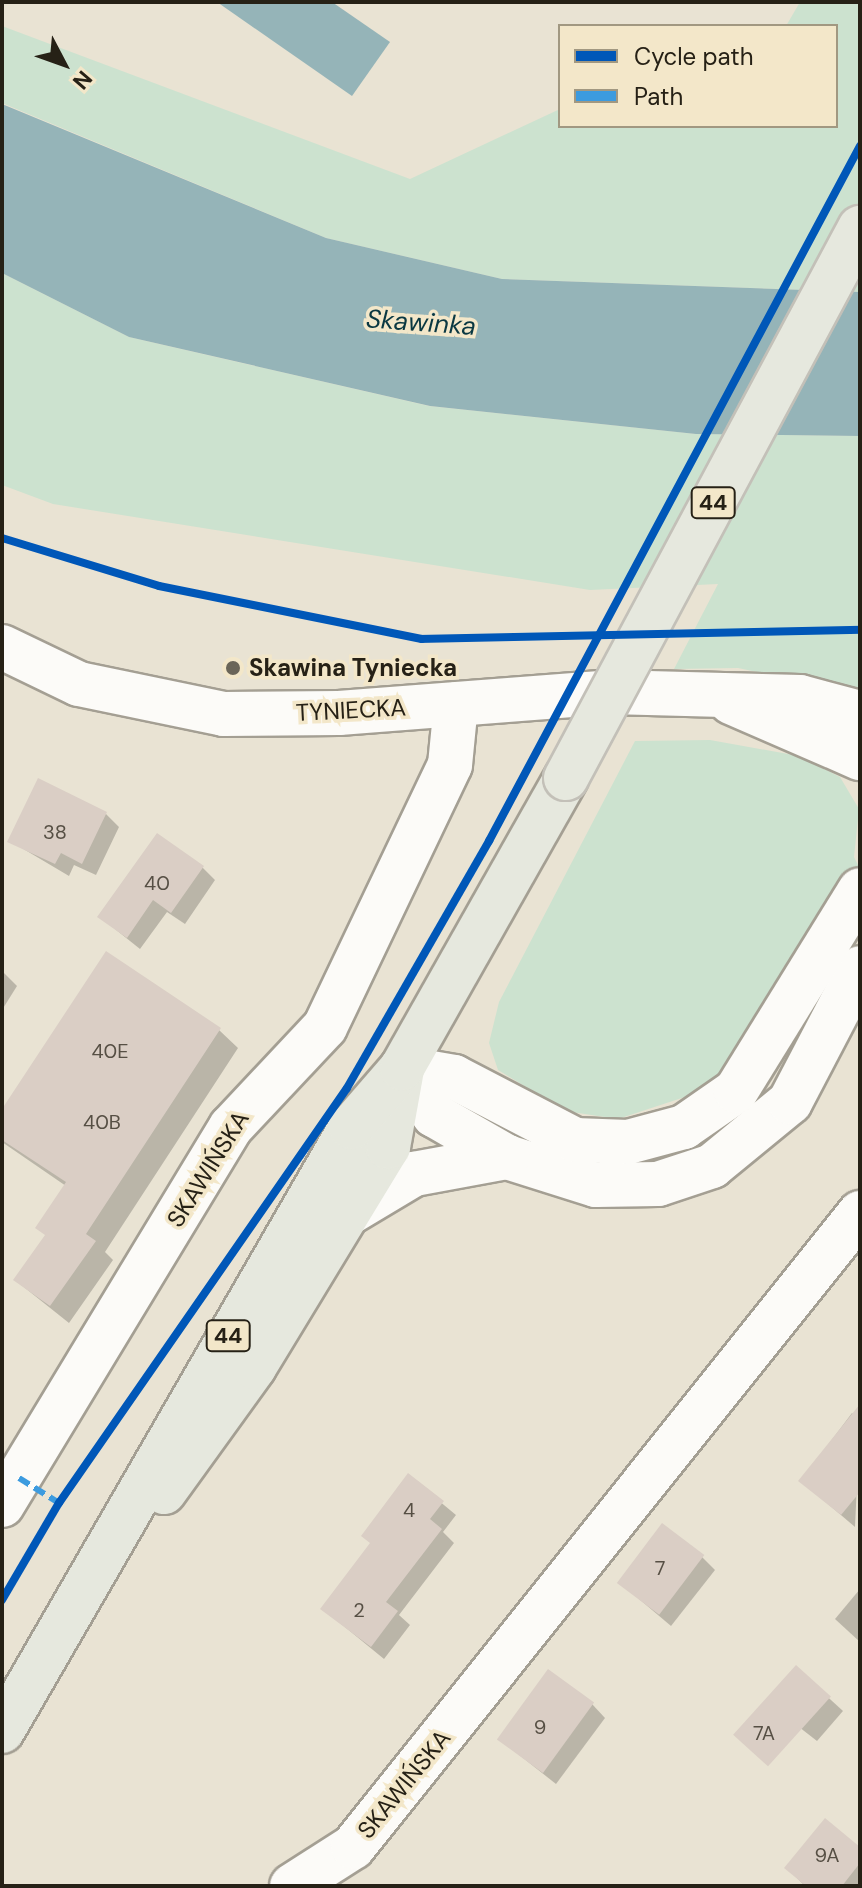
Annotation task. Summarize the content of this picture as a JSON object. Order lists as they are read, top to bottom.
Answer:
{
  "streets": {
    "main road": ["44"],
    "street": ["TYNIECKA", "SKAWIŃSKA"]
  },
  "crossings": [
    ["TYNIECKA", "SKAWIŃSKA"]
  ],
  "water": ["Skawinka"],
  "places": ["Skawina Tyniecka"],
  "house_numbers": [
    "38",
    "40",
    "40E",
    "40B",
    "4",
    "7",
    "2",
    "9",
    "7A",
    "9A"
  ],
  "legend": ["Cycle path", "Path"],
  "north": "bottom right"
}
